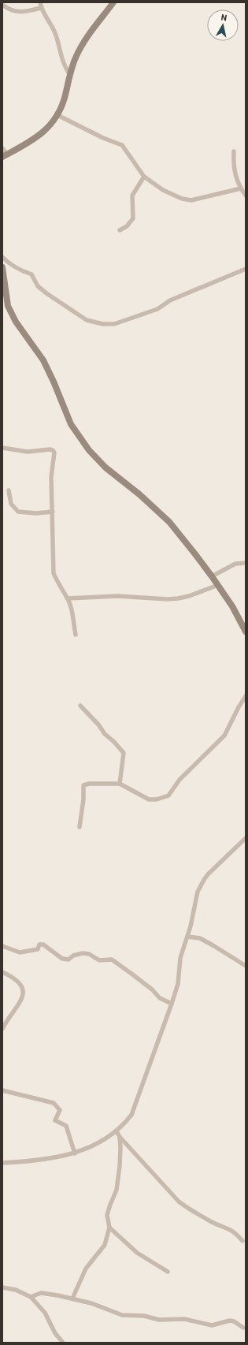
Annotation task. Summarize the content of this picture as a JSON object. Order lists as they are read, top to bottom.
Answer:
{
  "north": "top"
}
